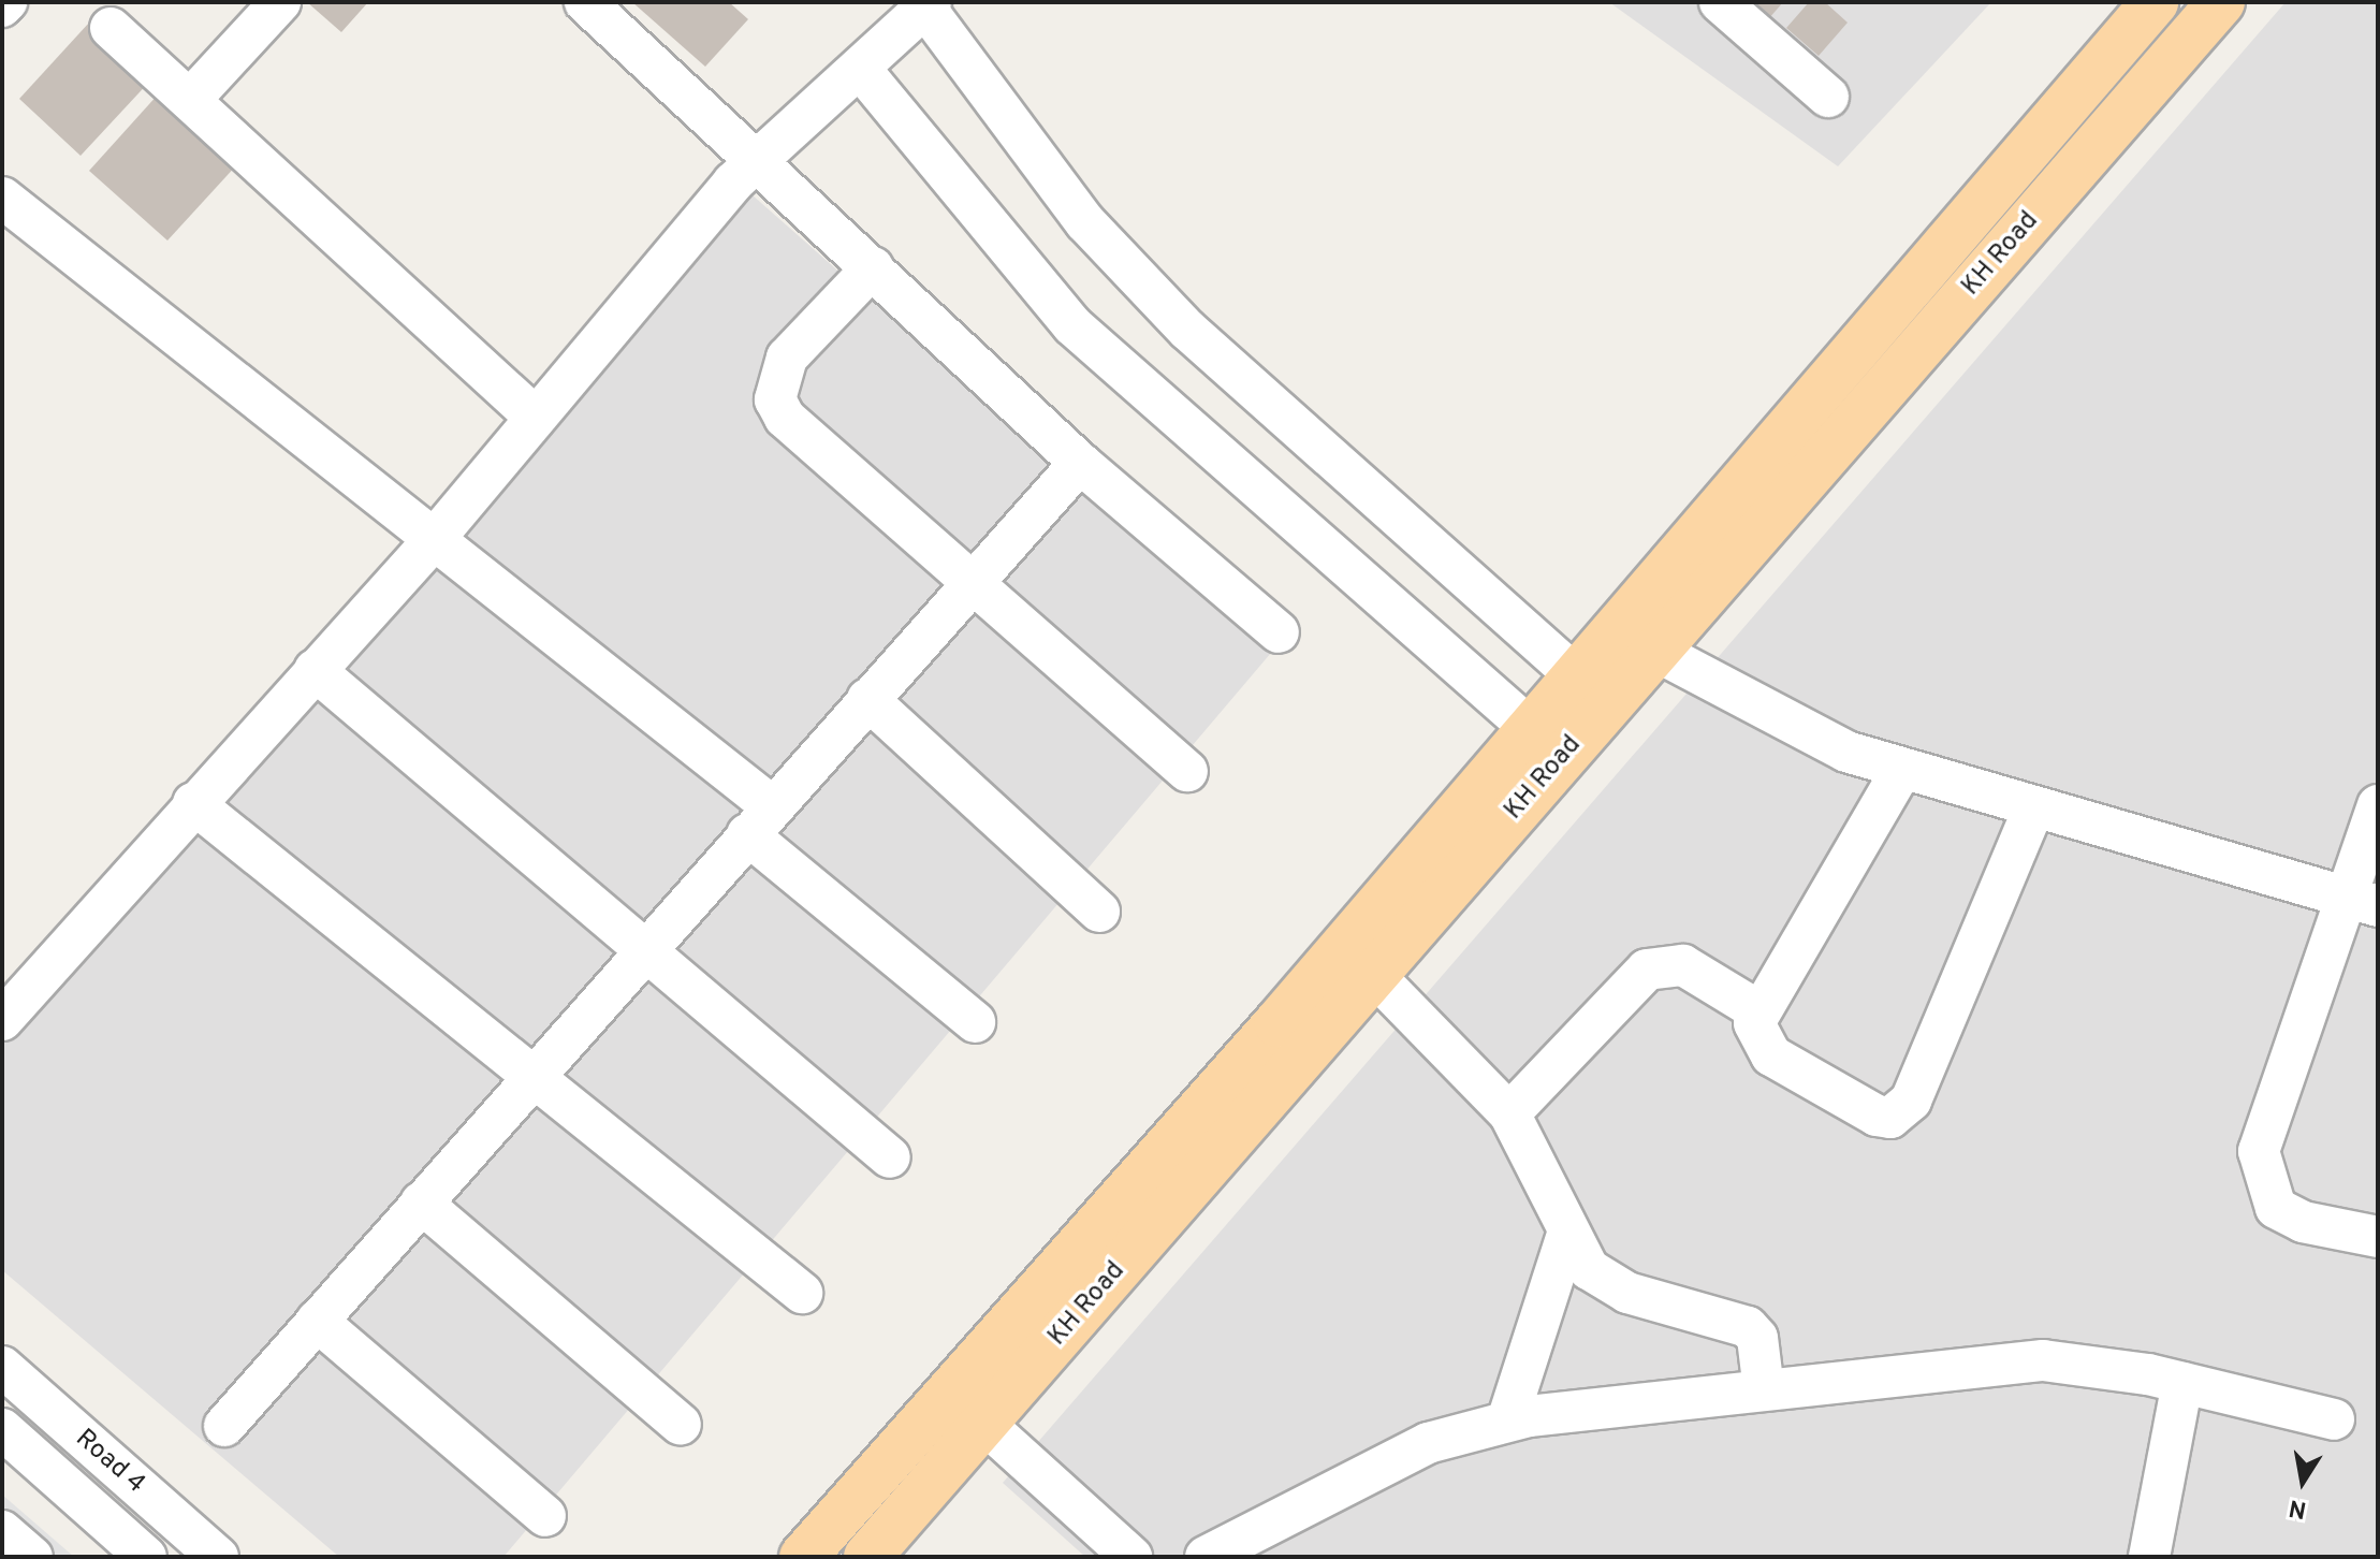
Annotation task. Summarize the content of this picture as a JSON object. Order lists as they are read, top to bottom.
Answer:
{
  "streets": {
    "main road": ["KH Road"],
    "street": ["Road 4"]
  },
  "north": "bottom"
}
